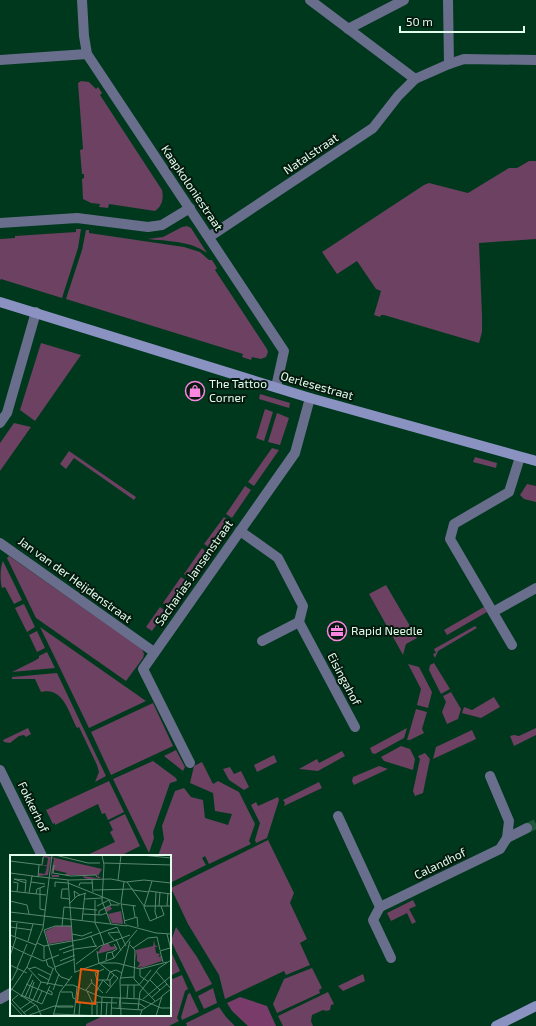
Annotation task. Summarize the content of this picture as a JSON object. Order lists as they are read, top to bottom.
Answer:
{
  "streets": {
    "street": [
      "Natalstraat",
      "Kaapkoloniestraat",
      "Oerlesestraat",
      "Sacharias Jansenstraat",
      "Jan van der Heijdenstraat",
      "Eisingahof",
      "Fokkerhof",
      "Calandhof"
    ]
  },
  "crossings": [
    ["Natalstraat", "Kaapkoloniestraat"],
    ["Kaapkoloniestraat", "Oerlesestraat"],
    ["Oerlesestraat", "Sacharias Jansenstraat"],
    ["Sacharias Jansenstraat", "Jan van der Heijdenstraat"]
  ],
  "places": {
    "shop": ["The Tattoo Corner"],
    "office": ["Rapid Needle"]
  },
  "scale_bar": "50 m"
}
